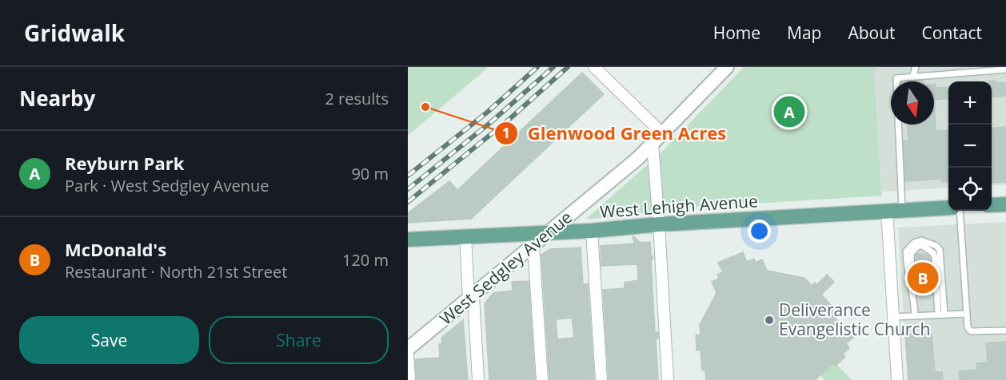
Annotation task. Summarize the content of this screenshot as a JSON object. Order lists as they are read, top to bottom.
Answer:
{
  "streets": {
    "main road": ["West Lehigh Avenue"],
    "street": ["West Sedgley Avenue"]
  },
  "crossings": [
    ["West Lehigh Avenue", "West Sedgley Avenue"]
  ],
  "places": ["Glenwood Green Acres", "Deliverance Evangelistic Church"],
  "north": "bottom",
  "page": {
    "header": "Gridwalk",
    "nav": [
      "Home",
      "Map",
      "About",
      "Contact"
    ],
    "heading": ["Nearby", "2 results"],
    "map_buttons": ["+", "−"],
    "pins": ["A", "B"],
    "list": [
      {
        "mark": "A",
        "name": "Reyburn Park",
        "note": "Park · West Sedgley Avenue",
        "value": "90 m"
      },
      {
        "mark": "B",
        "name": "McDonald's",
        "note": "Restaurant · North 21st Street",
        "value": "120 m"
      }
    ],
    "buttons": ["Save", "Share"]
  }
}
